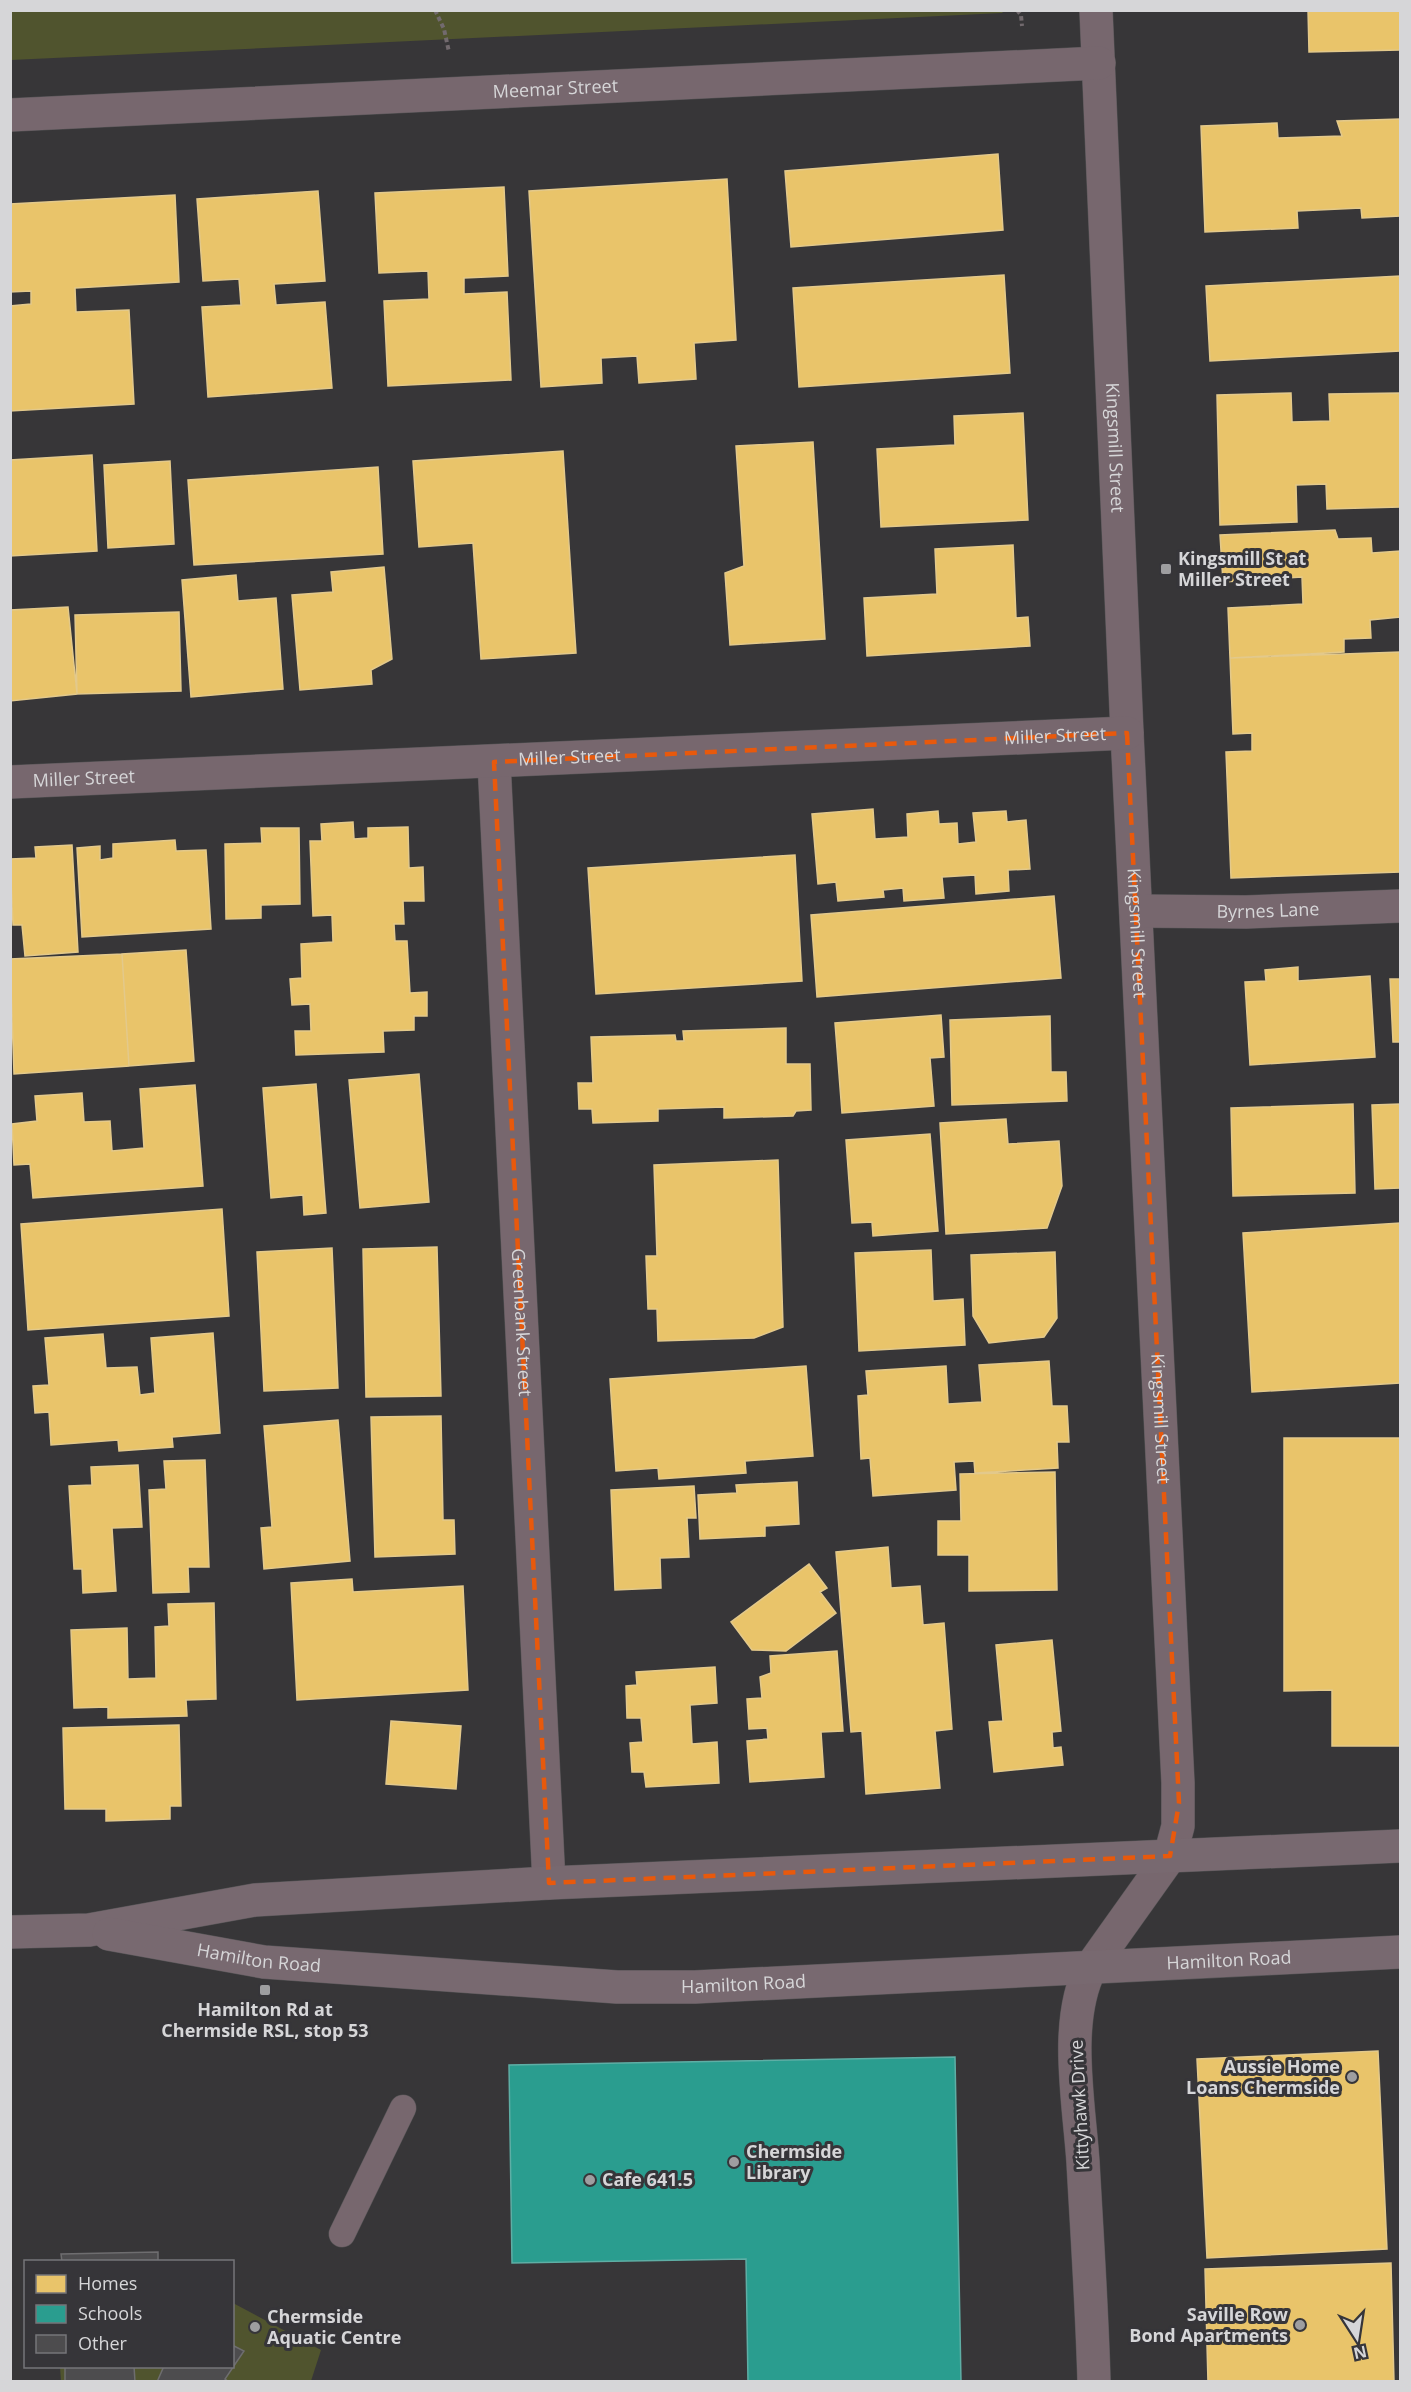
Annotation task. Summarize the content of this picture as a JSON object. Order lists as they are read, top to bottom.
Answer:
{
  "streets": {
    "main road": ["Hamilton Road"],
    "street": [
      "Meemar Street",
      "Kingsmill Street",
      "Miller Street",
      "Byrnes Lane",
      "Greenbank Street",
      "Kittyhawk Drive"
    ]
  },
  "crossings": [
    ["Meemar Street", "Kingsmill Street"],
    ["Kingsmill Street", "Miller Street"],
    ["Kingsmill Street", "Byrnes Lane"],
    ["Kingsmill Street", "Hamilton Road"],
    ["Kingsmill Street", "Kittyhawk Drive"],
    ["Miller Street", "Greenbank Street"],
    ["Greenbank Street", "Hamilton Road"],
    ["Hamilton Road", "Kittyhawk Drive"]
  ],
  "places": {
    "transit": ["Kingsmill St at Miller Street", "Hamilton Rd at Chermside RSL, stop 53"],
    "other": [
      "Aussie Home Loans Chermside",
      "Chermside Library",
      "Cafe 641.5",
      "Saville Row Bond Apartments",
      "Chermside Aquatic Centre"
    ]
  },
  "legend": ["Homes", "Schools", "Other"],
  "north": "bottom"
}
